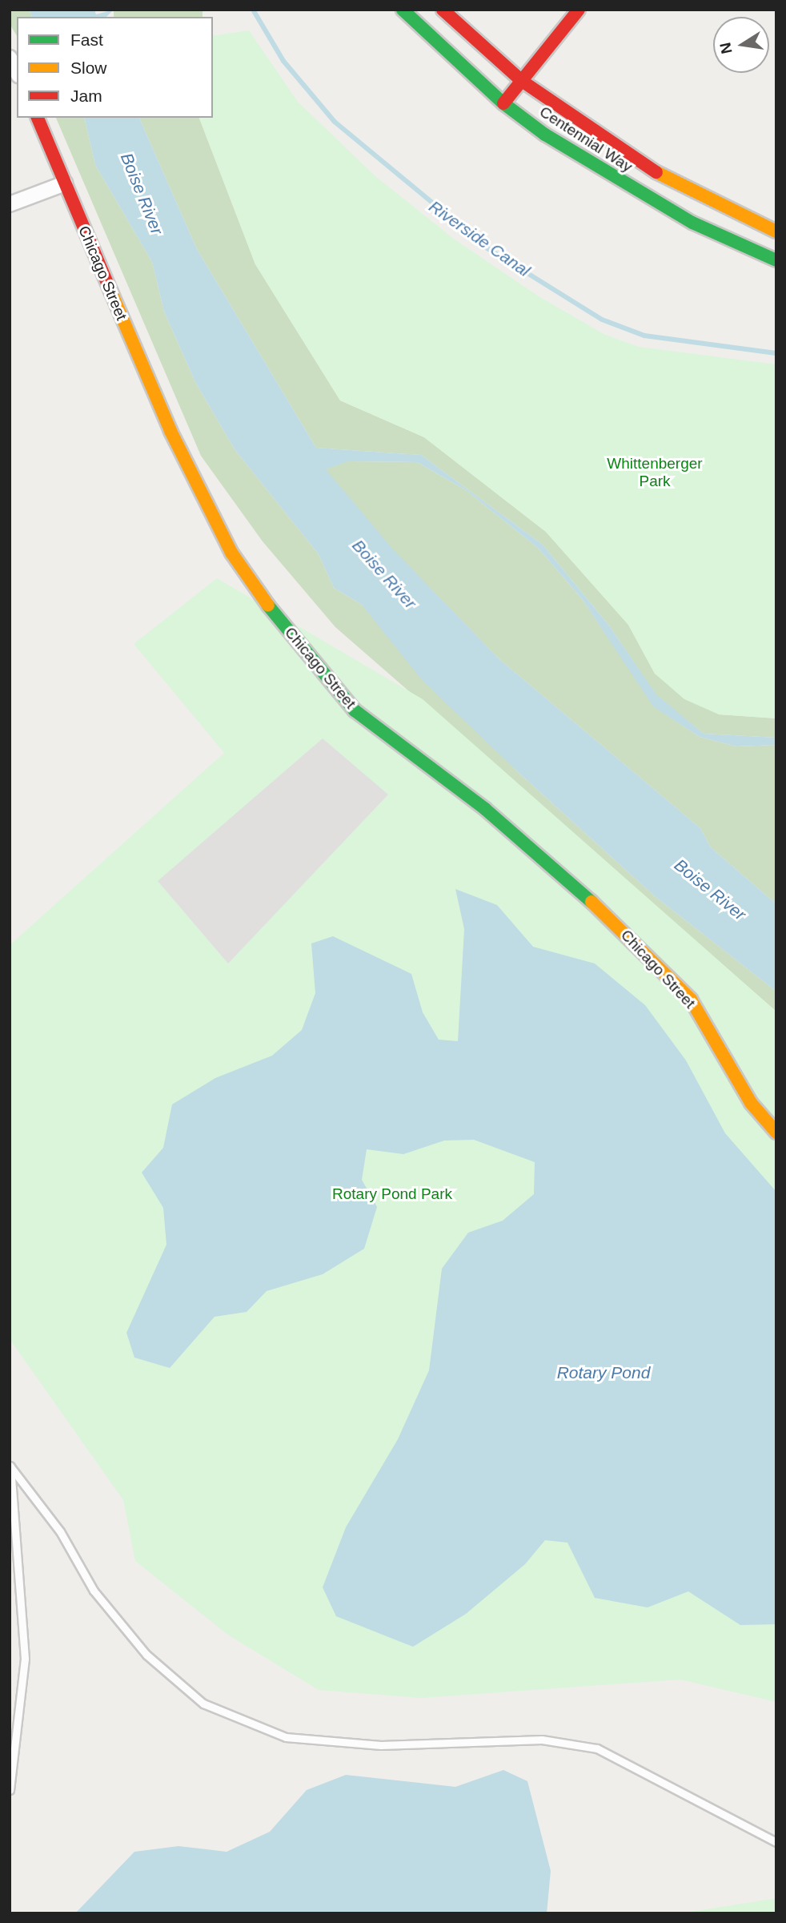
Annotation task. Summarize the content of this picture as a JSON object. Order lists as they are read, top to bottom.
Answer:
{
  "streets": {
    "street": ["Centennial Way", "Chicago Street"]
  },
  "water": ["Boise River", "Riverside Canal", "Rotary Pond"],
  "parks": ["Whittenberger Park", "Rotary Pond Park"],
  "legend": ["Fast", "Slow", "Jam"],
  "north": "left"
}
